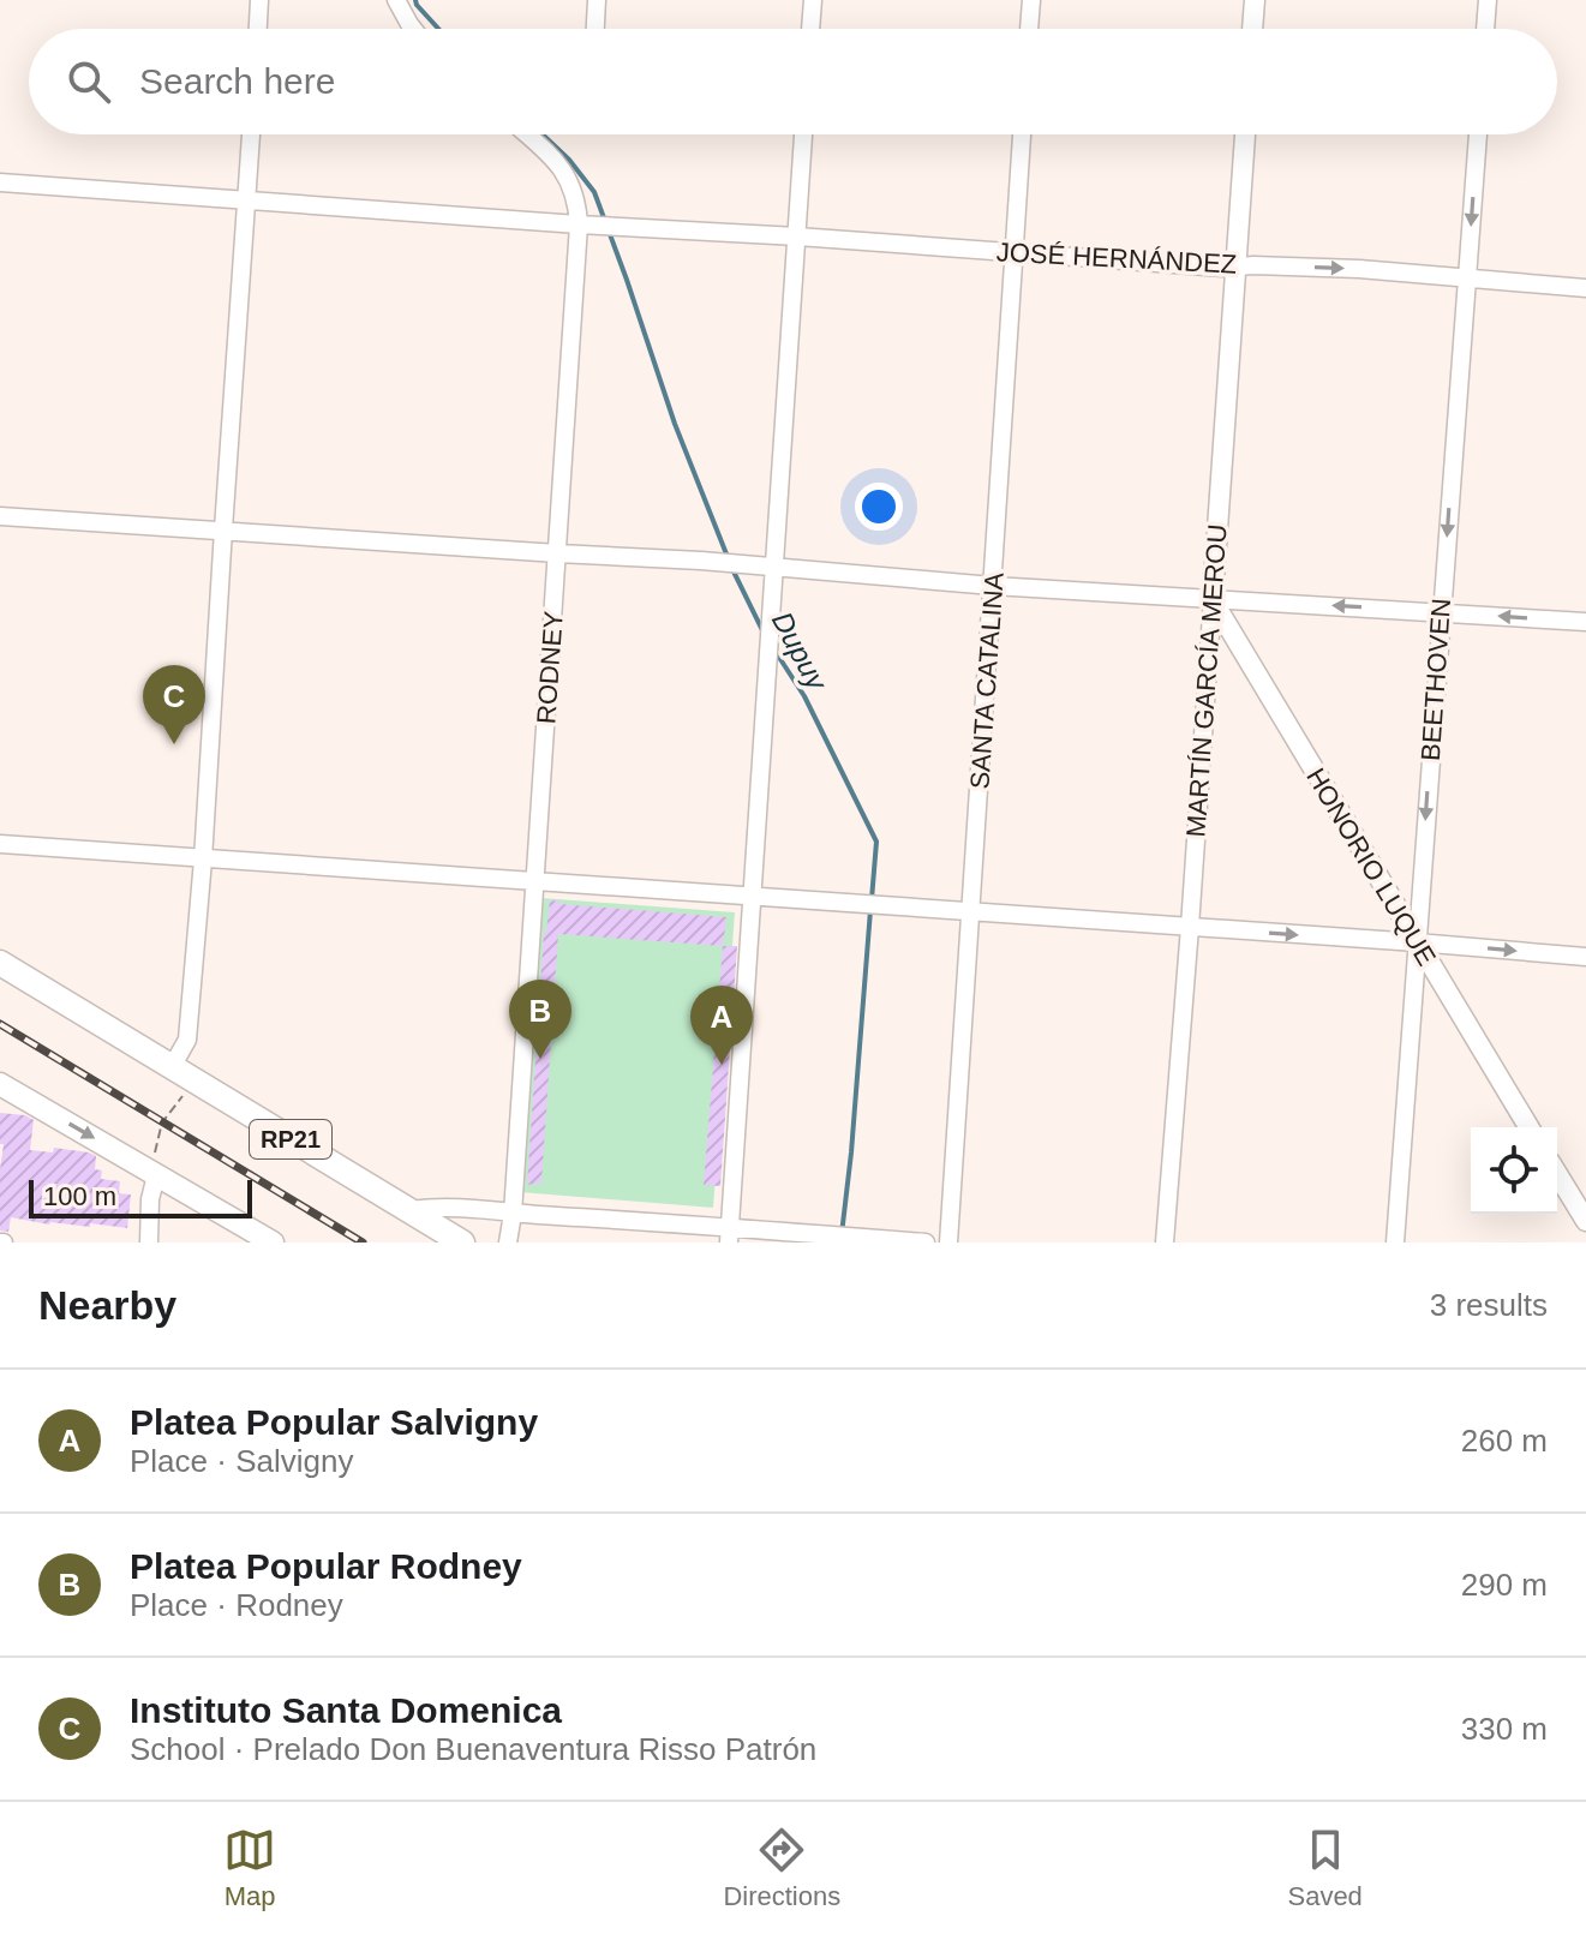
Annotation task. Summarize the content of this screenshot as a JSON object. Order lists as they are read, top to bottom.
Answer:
{
  "streets": {
    "main road": ["RP21"],
    "street": [
      "JOSÉ HERNÁNDEZ",
      "RODNEY",
      "BEETHOVEN",
      "SANTA CATALINA",
      "MARTÍN GARCÍA MEROU",
      "HONORIO LUQUE"
    ]
  },
  "crossings": [
    ["JOSÉ HERNÁNDEZ", "RODNEY"],
    ["JOSÉ HERNÁNDEZ", "BEETHOVEN"],
    ["JOSÉ HERNÁNDEZ", "SANTA CATALINA"],
    ["JOSÉ HERNÁNDEZ", "MARTÍN GARCÍA MEROU"],
    ["BEETHOVEN", "HONORIO LUQUE"],
    ["MARTÍN GARCÍA MEROU", "HONORIO LUQUE"]
  ],
  "one_way": ["BEETHOVEN"],
  "water": ["Dupuy"],
  "scale_bar": "100 m",
  "page": {
    "search": "Search here",
    "pins": ["C", "B", "A"],
    "scale": "100 m",
    "heading": ["Nearby", "3 results"],
    "list": [
      {
        "mark": "A",
        "name": "Platea Popular Salvigny",
        "note": "Place · Salvigny",
        "value": "260 m"
      },
      {
        "mark": "B",
        "name": "Platea Popular Rodney",
        "note": "Place · Rodney",
        "value": "290 m"
      },
      {
        "mark": "C",
        "name": "Instituto Santa Domenica",
        "note": "School · Prelado Don Buenaventura Risso Patrón",
        "value": "330 m"
      }
    ],
    "nav": ["Map", "Directions", "Saved"]
  }
}
